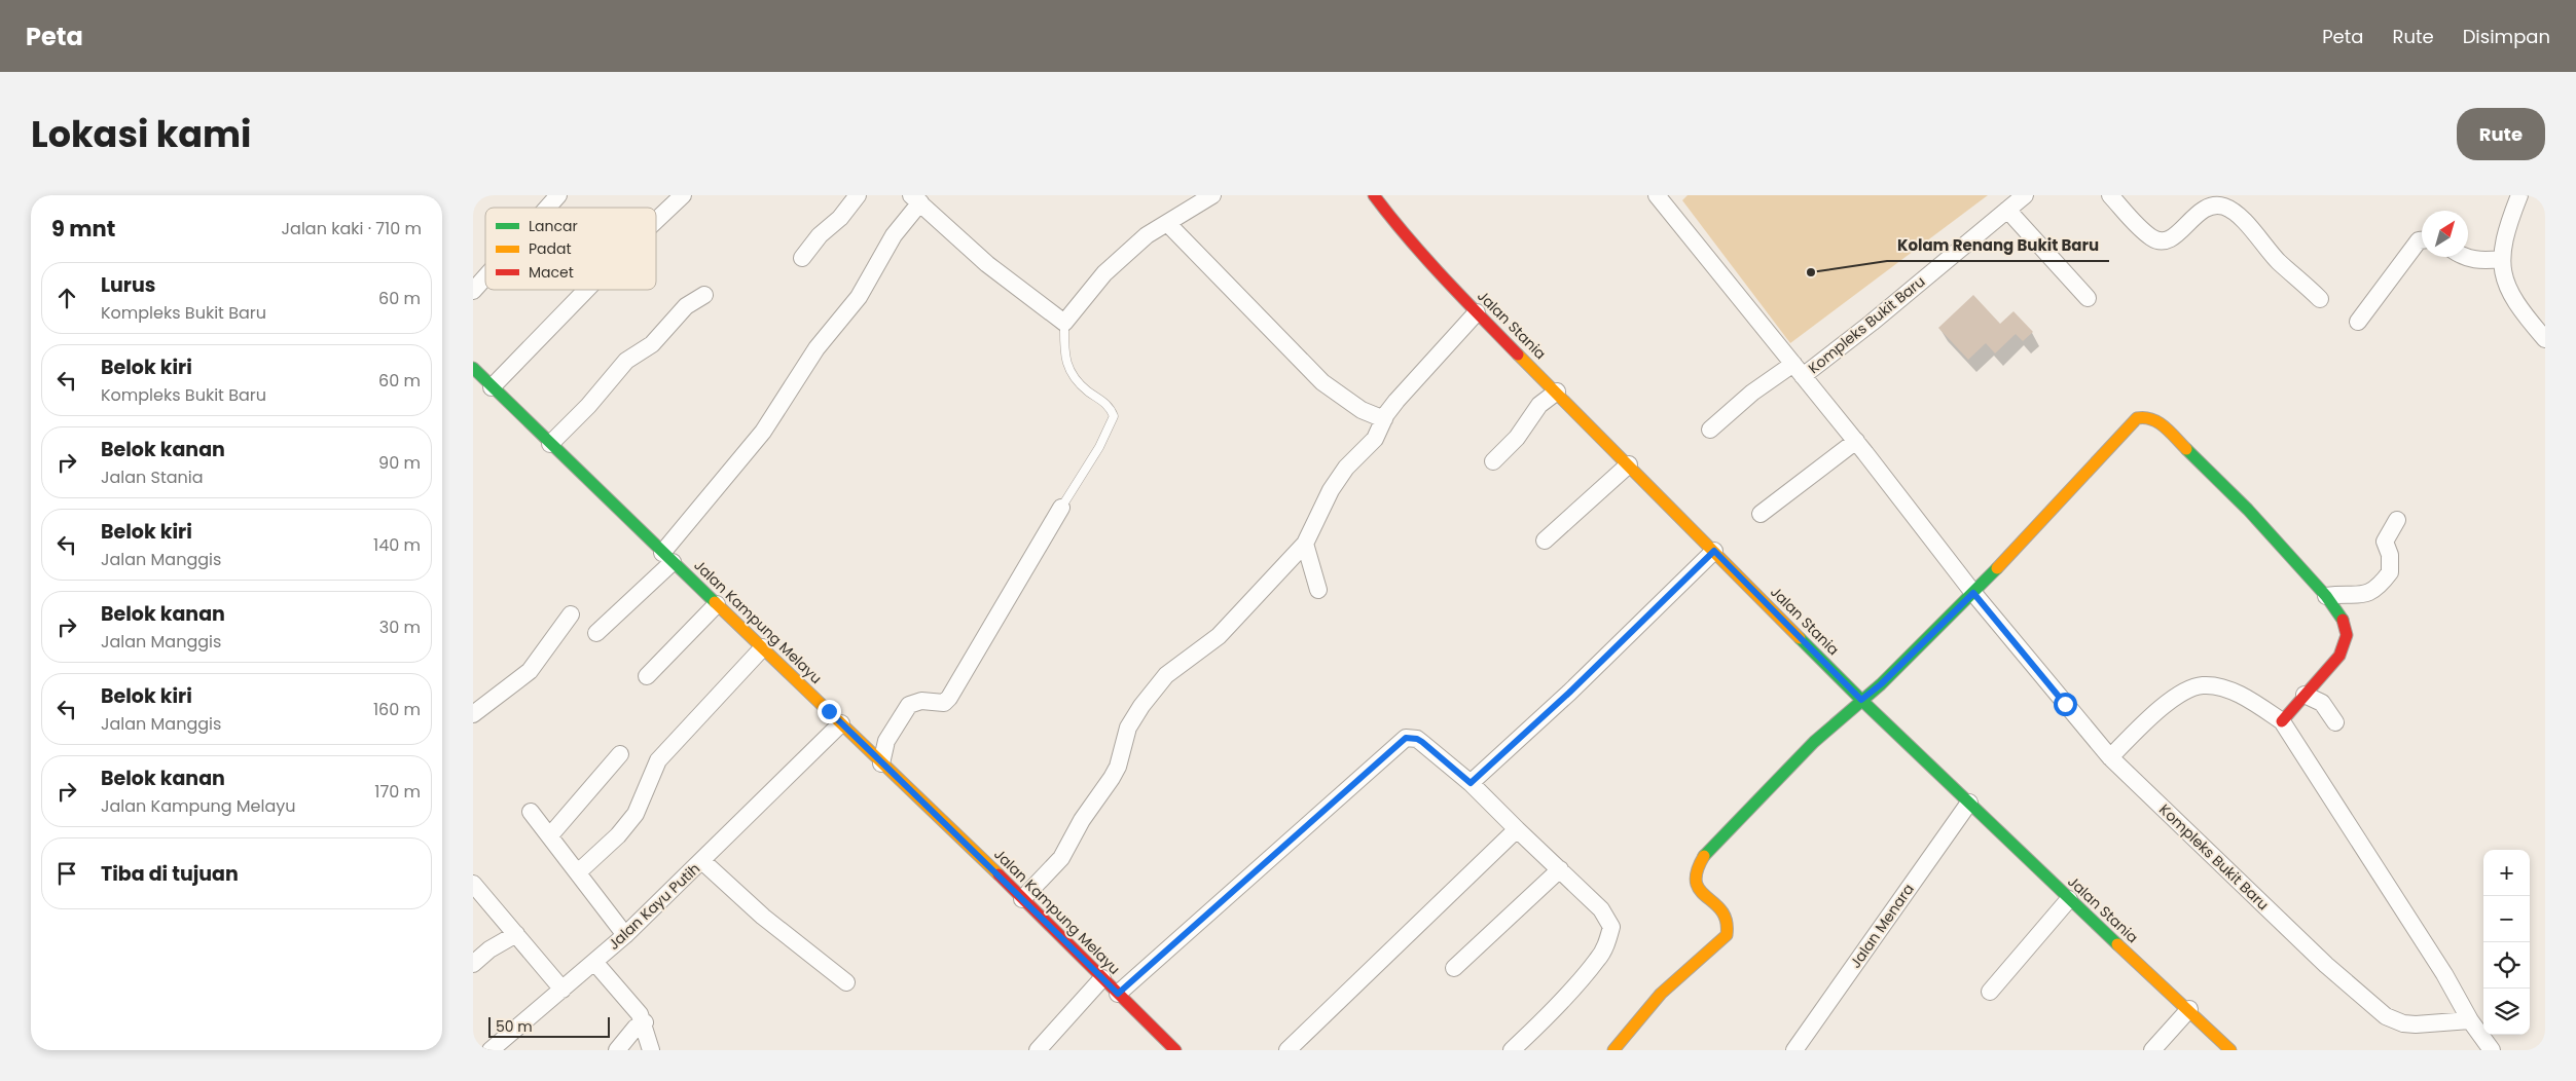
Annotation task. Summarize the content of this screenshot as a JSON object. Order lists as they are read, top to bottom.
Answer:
{
  "streets": {
    "street": [
      "Jalan Stania",
      "Kompleks Bukit Baru",
      "Jalan Kampung Melayu",
      "Jalan Kayu Putih",
      "Jalan Menara"
    ]
  },
  "crossings": [
    ["Jalan Stania", "Jalan Menara"],
    ["Jalan Kampung Melayu", "Jalan Kayu Putih"]
  ],
  "places": ["Kolam Renang Bukit Baru"],
  "legend": ["Lancar", "Padat", "Macet"],
  "scale_bar": "50 m",
  "north": "top right",
  "page": {
    "header": "Peta",
    "nav": ["Peta", "Rute", "Disimpan"],
    "title": "Lokasi kami",
    "buttons": "Rute",
    "heading": ["9 mnt", "Jalan kaki · 710 m"],
    "list": [
      ["Lurus", "Kompleks Bukit Baru", "60 m"],
      ["Belok kiri", "Kompleks Bukit Baru", "60 m"],
      ["Belok kanan", "Jalan Stania", "90 m"],
      ["Belok kiri", "Jalan Manggis", "140 m"],
      ["Belok kanan", "Jalan Manggis", "30 m"],
      ["Belok kiri", "Jalan Manggis", "160 m"],
      ["Belok kanan", "Jalan Kampung Melayu", "170 m"],
      "Tiba di tujuan"
    ],
    "map_buttons": ["+", "−"],
    "scale": "50 m"
  }
}
